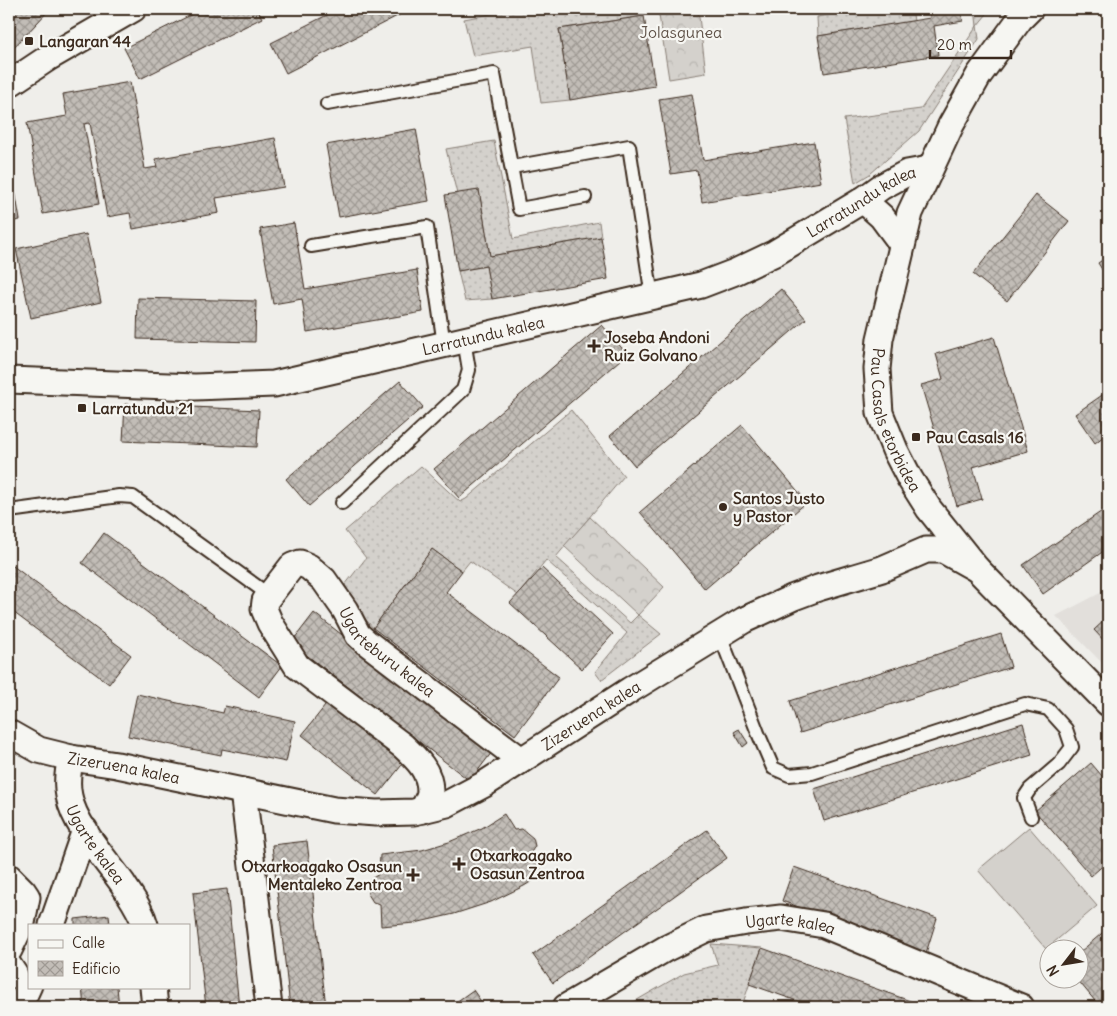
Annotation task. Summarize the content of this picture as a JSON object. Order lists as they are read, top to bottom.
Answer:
{
  "streets": {
    "street": [
      "Larratundu kalea",
      "Pau Casals etorbidea",
      "Ugarteburu kalea",
      "Zizeruena kalea",
      "Ugarte kalea"
    ]
  },
  "crossings": [
    ["Larratundu kalea", "Pau Casals etorbidea"],
    ["Ugarteburu kalea", "Zizeruena kalea"],
    ["Zizeruena kalea", "Ugarte kalea"]
  ],
  "parks": ["Jolasgunea"],
  "places": {
    "transit": ["Langaran 44", "Larratundu 21", "Pau Casals 16"],
    "health": ["Joseba Andoni Ruiz Golvano", "Otxarkoagako Osasun Zentroa", "Otxarkoagako Osasun Mentaleko Zentroa"],
    "other": ["Santos Justo y Pastor"]
  },
  "legend": ["Calle", "Edificio"],
  "scale_bar": "20 m",
  "north": "bottom left"
}
